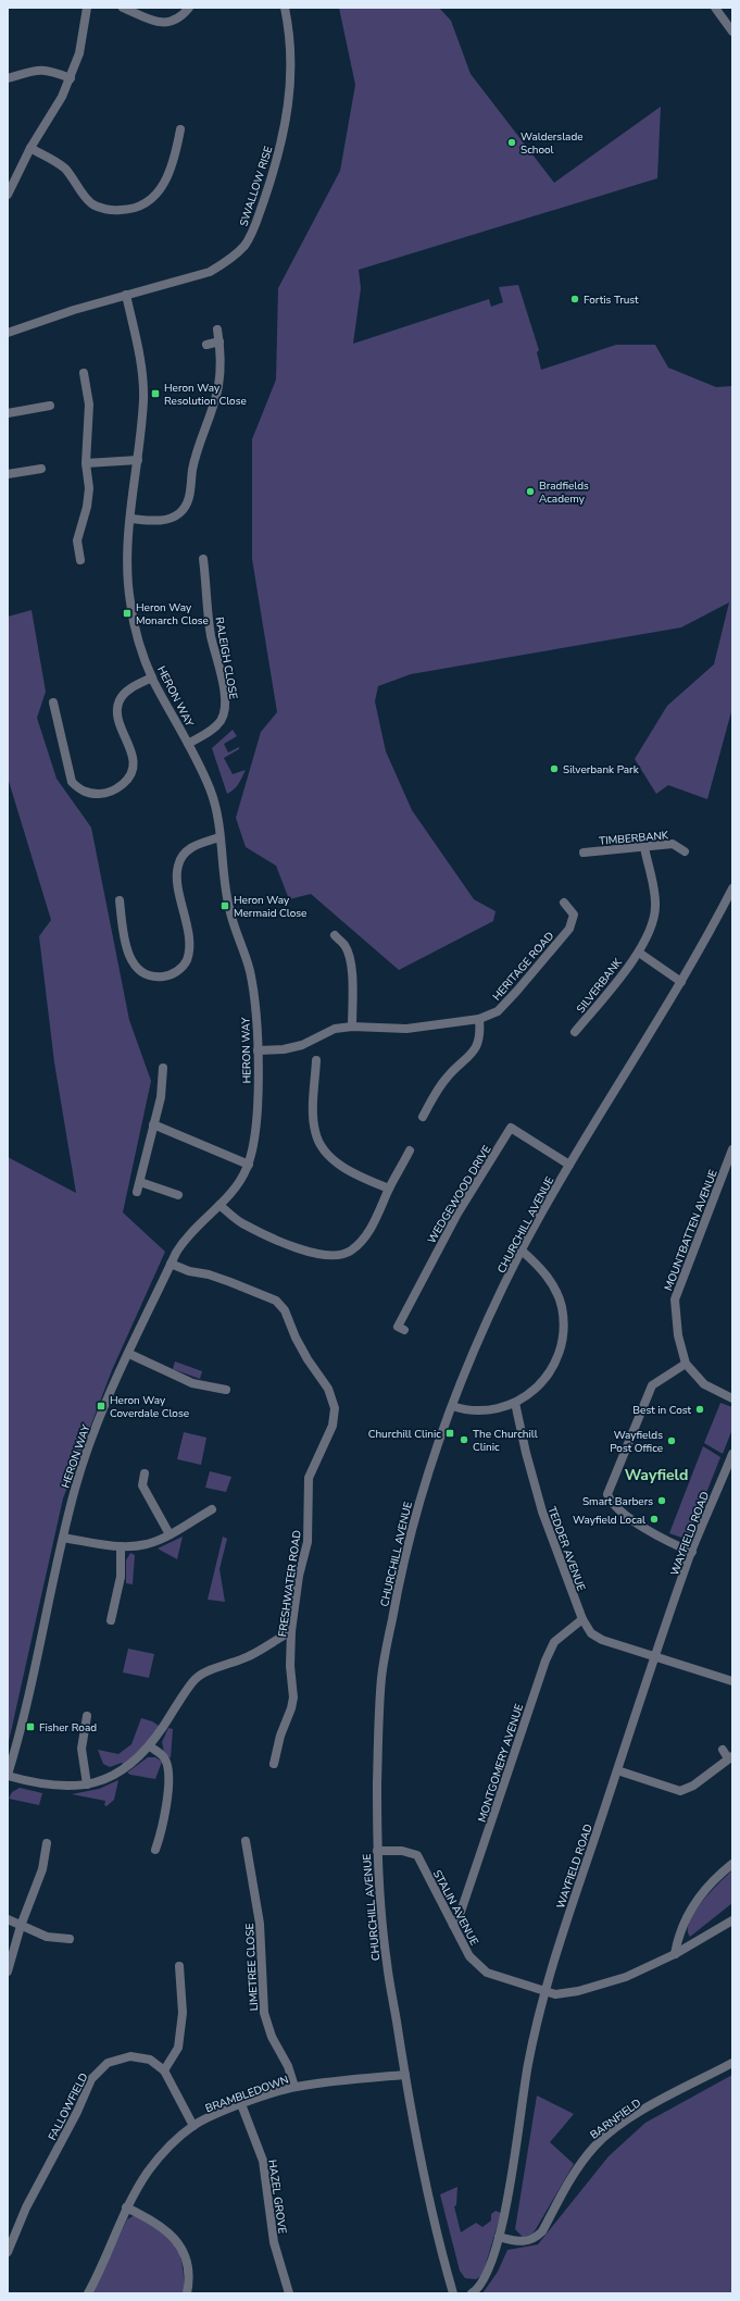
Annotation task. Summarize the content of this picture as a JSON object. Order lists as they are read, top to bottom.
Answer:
{
  "streets": {
    "street": [
      "SWALLOW RISE",
      "RALEIGH CLOSE",
      "HERON WAY",
      "TIMBERBANK",
      "HERITAGE ROAD",
      "SILVERBANK",
      "WEDGEWOOD DRIVE",
      "CHURCHILL AVENUE",
      "MOUNTBATTEN AVENUE",
      "WAYFIELD ROAD",
      "TEDDER AVENUE",
      "FRESHWATER ROAD",
      "MONTGOMERY AVENUE",
      "STALIN AVENUE",
      "LIMETREE CLOSE",
      "BRAMBLEDOWN",
      "FALLOWFIELD",
      "BARNFIELD",
      "HAZEL GROVE"
    ]
  },
  "crossings": [
    ["SWALLOW RISE", "HERON WAY"],
    ["RALEIGH CLOSE", "HERON WAY"],
    ["HERON WAY", "HERITAGE ROAD"],
    ["HERON WAY", "FRESHWATER ROAD"],
    ["TIMBERBANK", "SILVERBANK"],
    ["WEDGEWOOD DRIVE", "CHURCHILL AVENUE"],
    ["CHURCHILL AVENUE", "STALIN AVENUE"],
    ["CHURCHILL AVENUE", "BRAMBLEDOWN"],
    ["WAYFIELD ROAD", "TEDDER AVENUE"],
    ["WAYFIELD ROAD", "STALIN AVENUE"],
    ["WAYFIELD ROAD", "BARNFIELD"],
    ["TEDDER AVENUE", "MONTGOMERY AVENUE"],
    ["MONTGOMERY AVENUE", "STALIN AVENUE"],
    ["LIMETREE CLOSE", "BRAMBLEDOWN"],
    ["BRAMBLEDOWN", "FALLOWFIELD"],
    ["BRAMBLEDOWN", "HAZEL GROVE"]
  ],
  "districts": ["Wayfield"],
  "places": {
    "other": [
      "Walderslade School",
      "Fortis Trust",
      "Bradfields Academy",
      "Silverbank Park",
      "Best in Cost",
      "The Churchill Clinic",
      "Wayfields Post Office",
      "Smart Barbers",
      "Wayfield Local"
    ],
    "transit": [
      "Heron Way Resolution Close",
      "Heron Way Monarch Close",
      "Heron Way Mermaid Close",
      "Heron Way Coverdale Close",
      "Churchill Clinic",
      "Fisher Road"
    ]
  }
}
